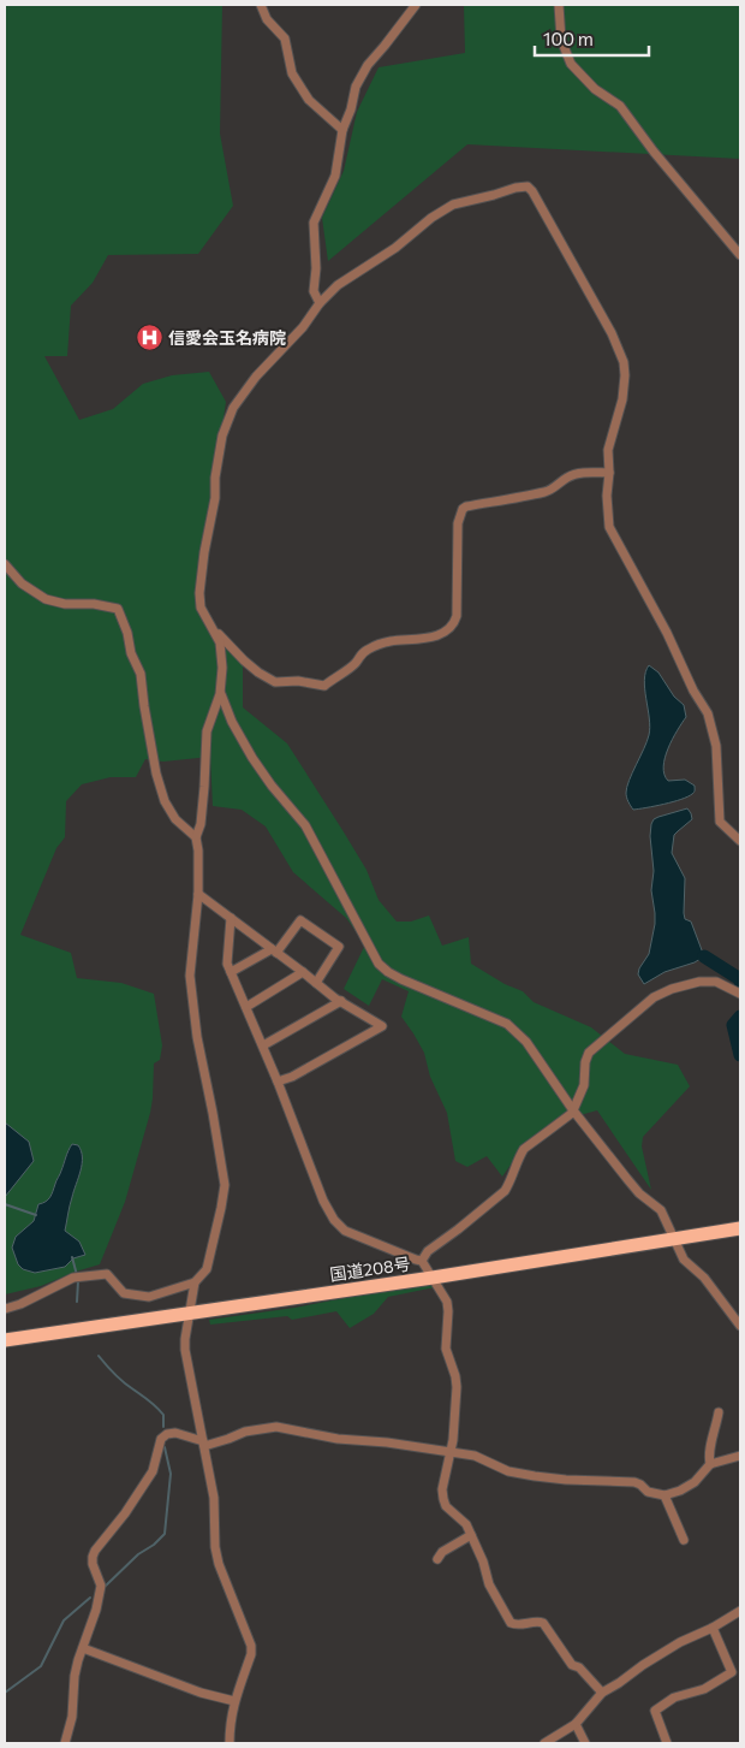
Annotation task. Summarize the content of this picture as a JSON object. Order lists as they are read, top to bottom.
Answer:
{
  "streets": {
    "highway": ["国道208号"]
  },
  "places": {
    "hospital": ["信愛会玉名病院"]
  },
  "scale_bar": "100 m"
}
